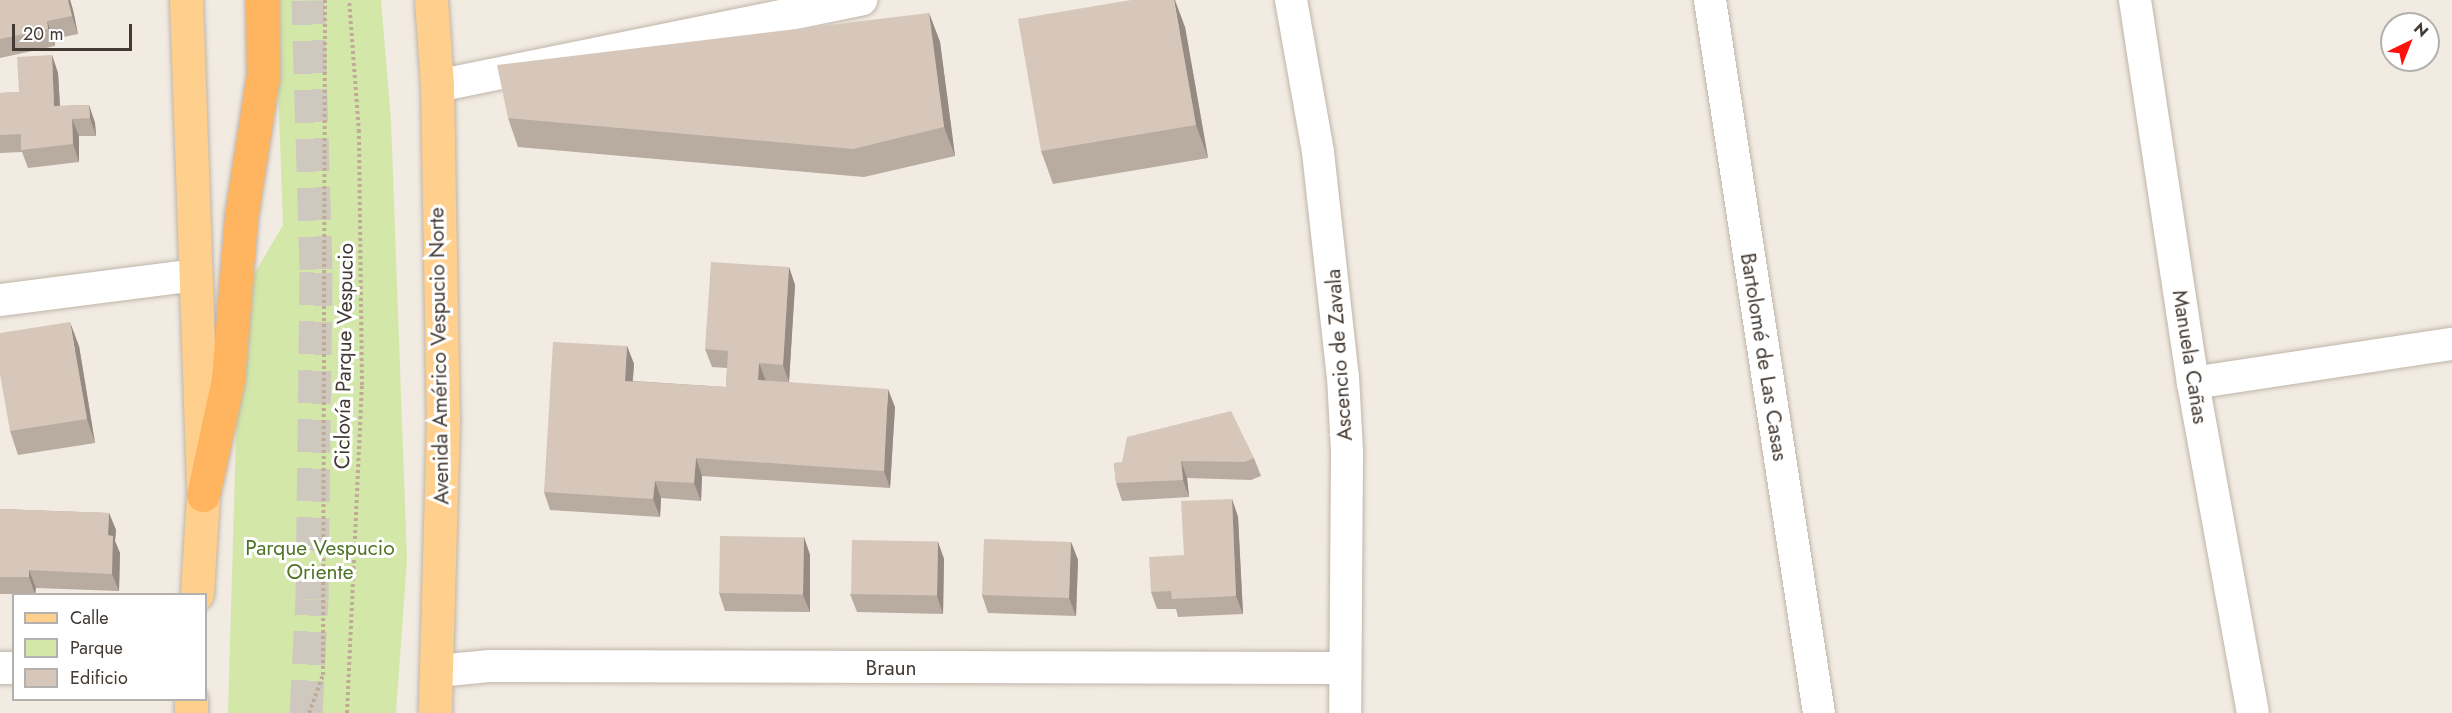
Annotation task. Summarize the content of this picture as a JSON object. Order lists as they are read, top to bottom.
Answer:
{
  "streets": {
    "main road": ["Avenida Américo Vespucio Norte"],
    "street": [
      "Ascencio de Zavala",
      "Bartolomé de Las Casas",
      "Manuela Cañas",
      "Braun"
    ],
    "path": ["Ciclovía Parque Vespucio"]
  },
  "crossings": [
    ["Ascencio de Zavala", "Braun"],
    ["Avenida Américo Vespucio Norte", "Braun"]
  ],
  "parks": ["Parque Vespucio Oriente"],
  "legend": ["Calle", "Parque", "Edificio"],
  "scale_bar": "20 m",
  "north": "top right"
}
